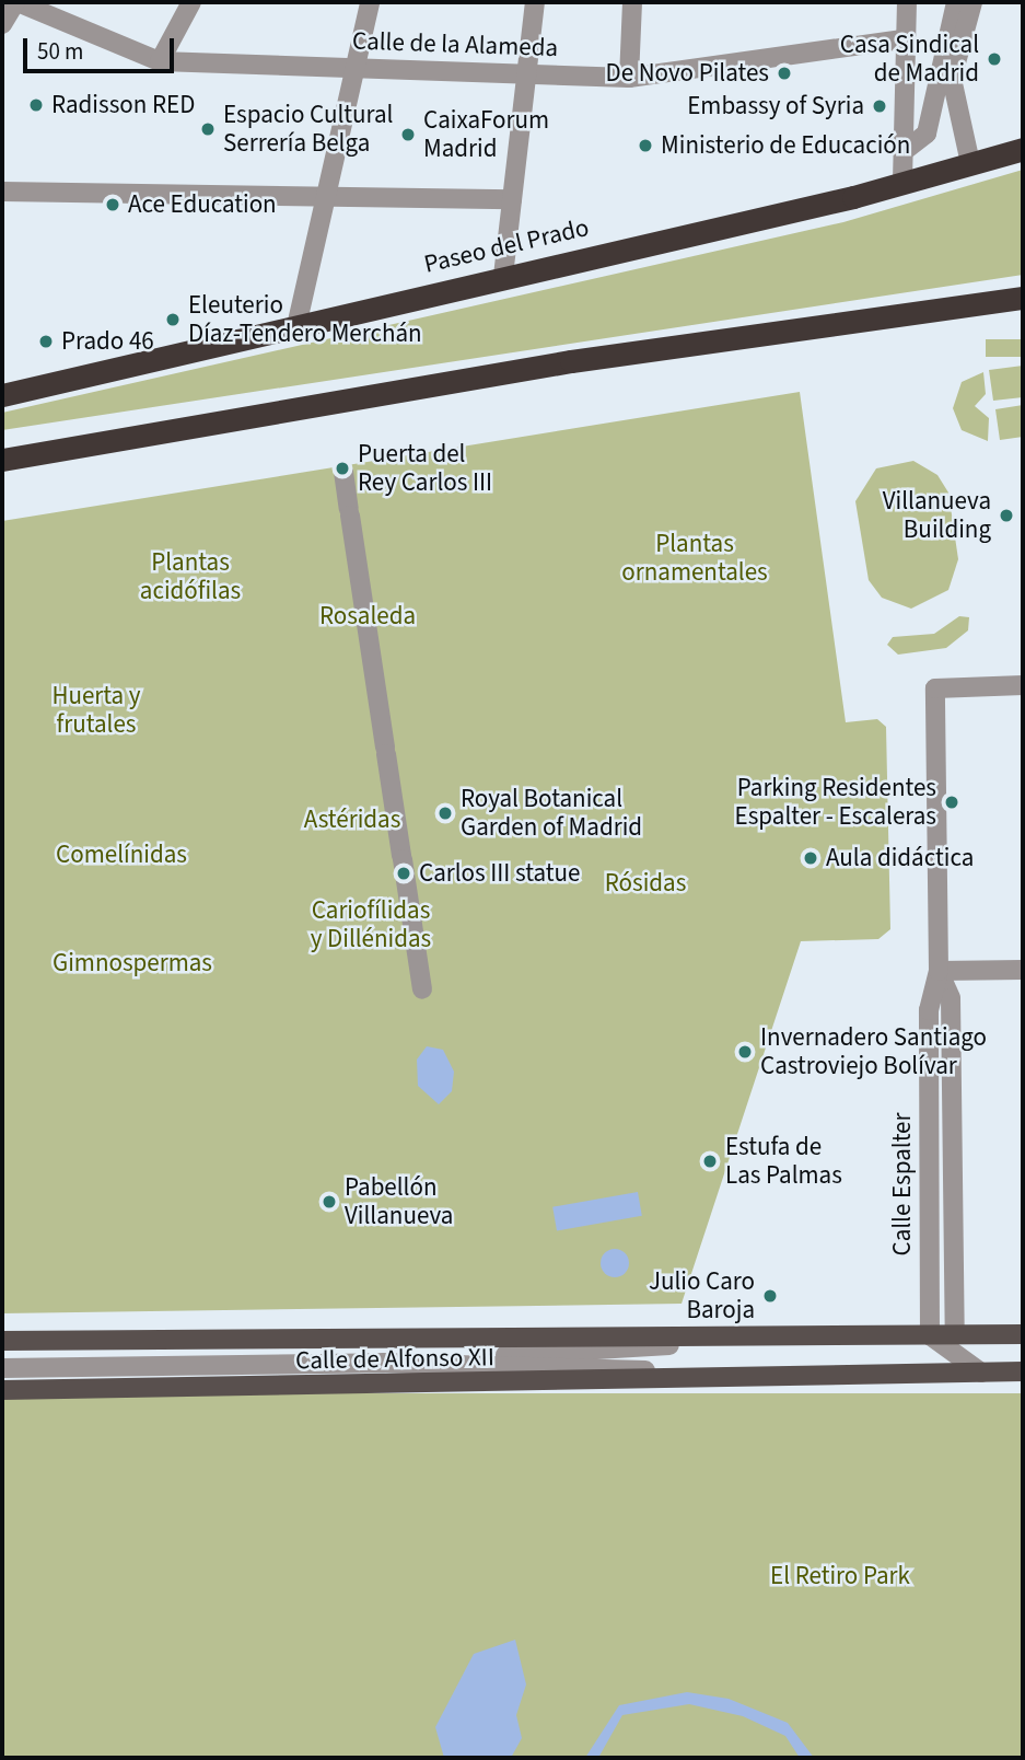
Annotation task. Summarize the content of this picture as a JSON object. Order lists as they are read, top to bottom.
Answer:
{
  "streets": {
    "highway": ["Paseo del Prado"],
    "main road": ["Calle de Alfonso XII"],
    "street": ["Calle de la Alameda", "Calle Espalter"]
  },
  "crossings": [
    ["Calle Espalter", "Calle de Alfonso XII"]
  ],
  "parks": [
    "Plantas ornamentales",
    "Plantas acidófilas",
    "Rosaleda",
    "Huerta y frutales",
    "Astéridas",
    "Comelínidas",
    "Rósidas",
    "Cariofílidas y Dillénidas",
    "Gimnospermas",
    "El Retiro Park"
  ],
  "places": [
    "Casa Sindical de Madrid",
    "De Novo Pilates",
    "Radisson RED",
    "Embassy of Syria",
    "Espacio Cultural Serrería Belga",
    "CaixaForum Madrid",
    "Ministerio de Educación",
    "Ace Education",
    "Eleuterio Díaz-Tendero Merchán",
    "Prado 46",
    "Puerta del Rey Carlos III",
    "Villanueva Building",
    "Parking Residentes Espalter - Escaleras",
    "Royal Botanical Garden of Madrid",
    "Aula didáctica",
    "Carlos III statue",
    "Invernadero Santiago Castroviejo Bolívar",
    "Estufa de Las Palmas",
    "Pabellón Villanueva",
    "Julio Caro Baroja"
  ],
  "scale_bar": "50 m"
}
